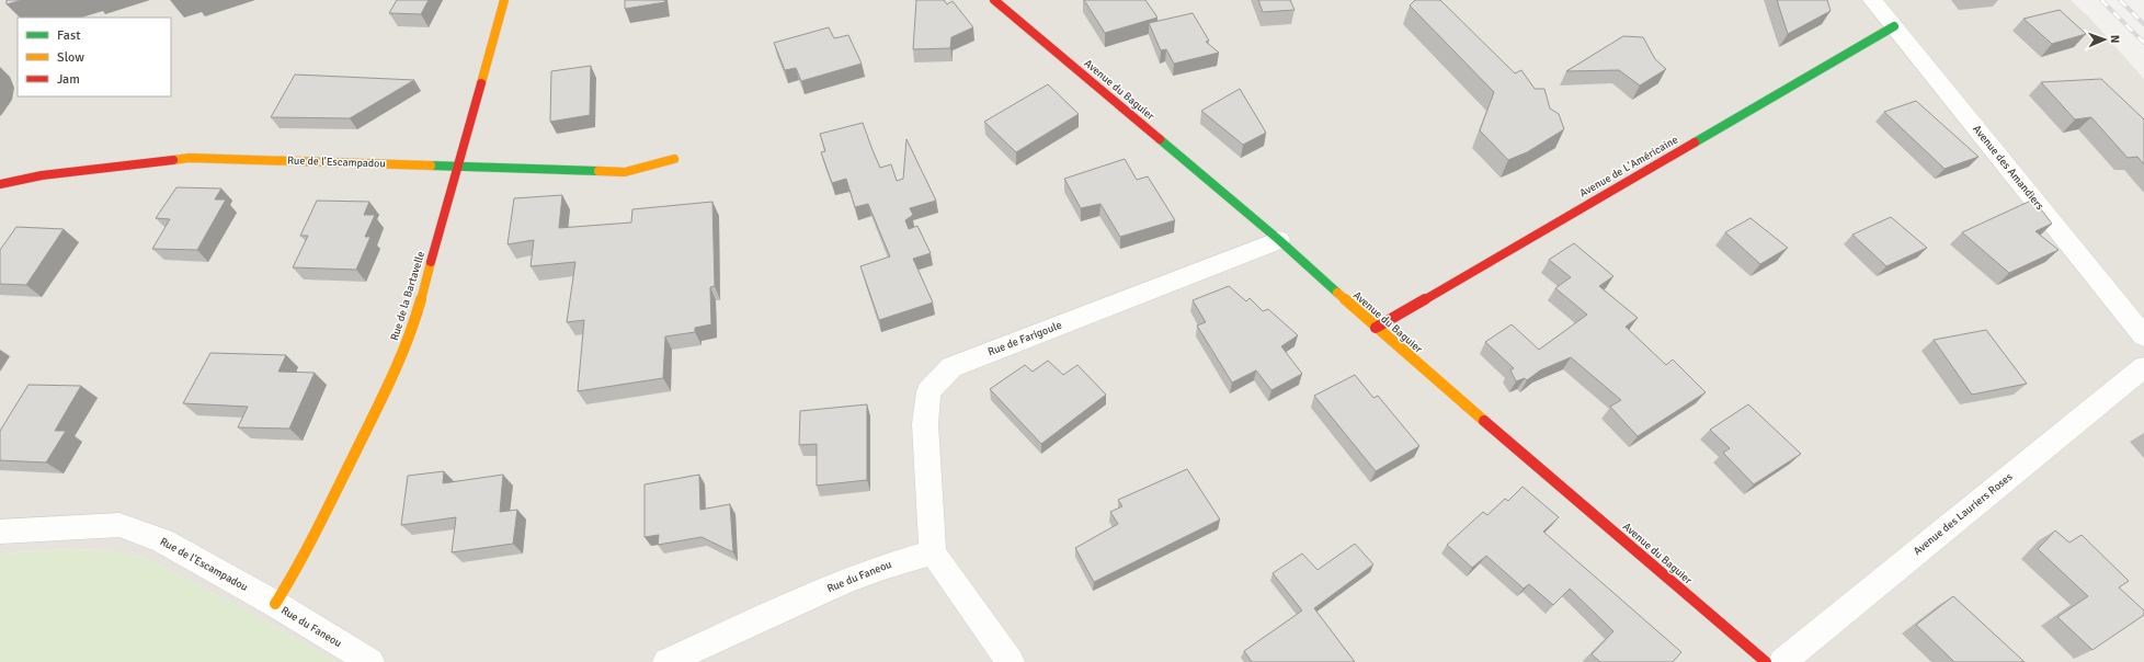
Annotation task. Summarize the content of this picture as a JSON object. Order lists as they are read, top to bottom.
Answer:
{
  "streets": {
    "street": [
      "Avenue du Baguier",
      "Rue de l'Escampadou",
      "Avenue de L'Américaine",
      "Avenue des Amandiers",
      "Rue de la Bartavelle",
      "Rue de Farigoule",
      "Avenue des Lauriers Roses",
      "Rue du Faneou"
    ]
  },
  "crossings": [
    ["Avenue du Baguier", "Avenue de L'Américaine"],
    ["Avenue du Baguier", "Rue de Farigoule"],
    ["Rue de l'Escampadou", "Rue de la Bartavelle"],
    ["Rue de l'Escampadou", "Rue du Faneou"],
    ["Avenue de L'Américaine", "Avenue des Amandiers"],
    ["Rue de la Bartavelle", "Rue du Faneou"],
    ["Rue de Farigoule", "Rue du Faneou"]
  ],
  "legend": ["Fast", "Slow", "Jam"],
  "north": "right"
}
